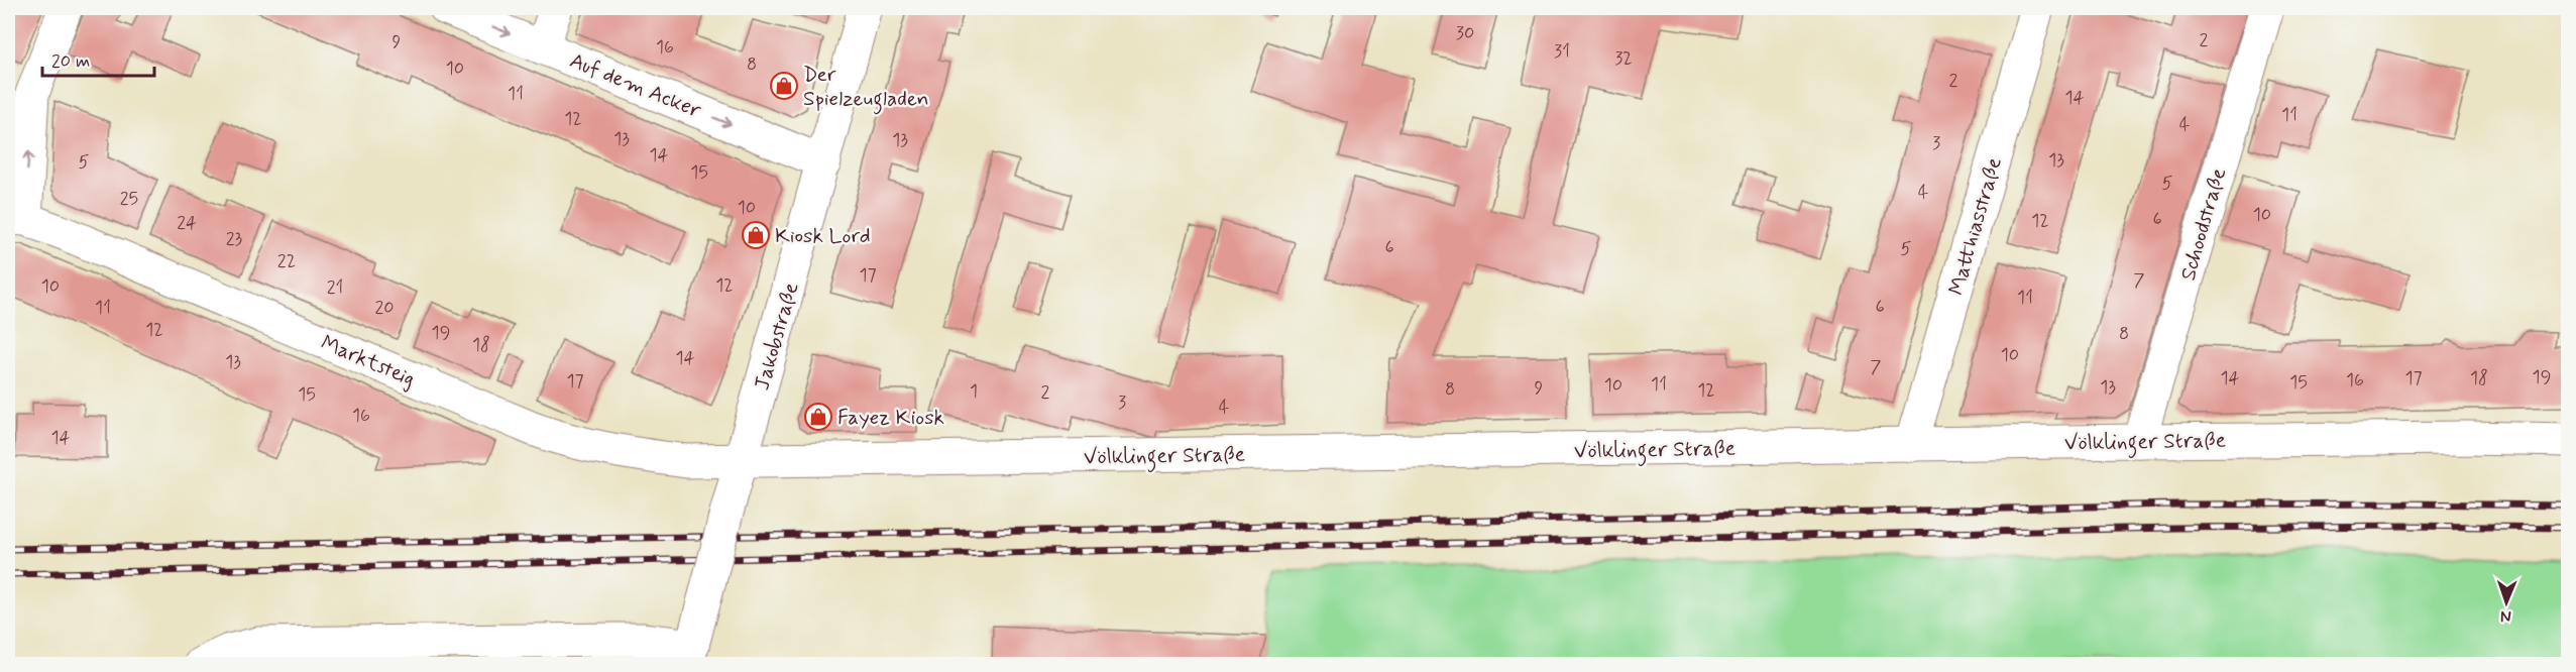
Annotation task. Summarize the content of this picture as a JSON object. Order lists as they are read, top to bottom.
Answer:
{
  "streets": {
    "street": [
      "Auf dem Acker",
      "Schoodstraße",
      "Matthiasstraße",
      "Jakobstraße",
      "Marktsteig",
      "Völklinger Straße"
    ]
  },
  "crossings": [
    ["Auf dem Acker", "Jakobstraße"],
    ["Schoodstraße", "Völklinger Straße"],
    ["Matthiasstraße", "Völklinger Straße"],
    ["Jakobstraße", "Marktsteig"],
    ["Jakobstraße", "Völklinger Straße"],
    ["Marktsteig", "Völklinger Straße"]
  ],
  "one_way": ["Auf dem Acker"],
  "places": {
    "shop": ["Der Spielzeugladen", "Kiosk Lord", "Fayez Kiosk"]
  },
  "house_numbers": [
    "30",
    "2",
    "9",
    "16",
    "31",
    "32",
    "8",
    "10",
    "2",
    "11",
    "14",
    "11",
    "12",
    "4",
    "13",
    "13",
    "3",
    "14",
    "13",
    "5",
    "15",
    "5",
    "4",
    "25",
    "10",
    "10",
    "6",
    "12",
    "24",
    "23",
    "6",
    "5",
    "22",
    "17",
    "7",
    "12",
    "10",
    "21",
    "11",
    "6",
    "11",
    "20",
    "12",
    "19",
    "8",
    "18",
    "10",
    "14",
    "13",
    "7",
    "19",
    "14",
    "17",
    "18",
    "16",
    "17",
    "15",
    "11",
    "10",
    "13",
    "9",
    "8",
    "12",
    "1",
    "2",
    "15",
    "3",
    "4",
    "16",
    "14"
  ],
  "scale_bar": "20 m",
  "north": "bottom"
}
